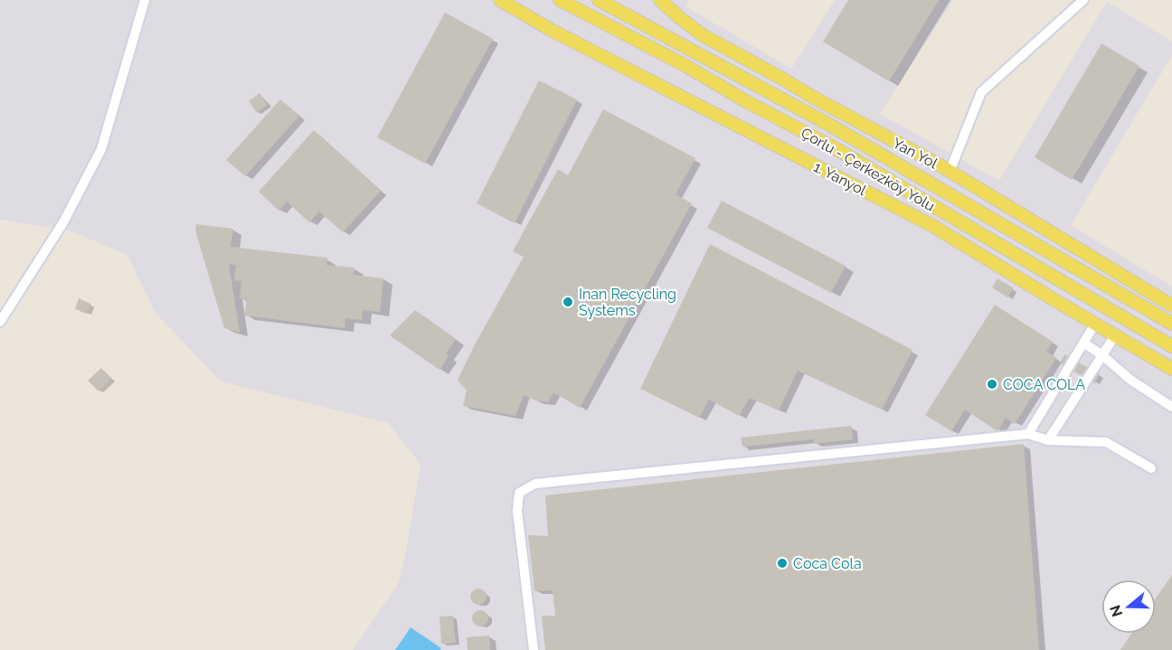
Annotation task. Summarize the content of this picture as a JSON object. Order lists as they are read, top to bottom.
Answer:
{
  "streets": {
    "main road": ["Yan Yol", "Çorlu - Çerkezköy Yolu", "1. Yanyol"]
  },
  "places": ["Inan Recycling Systems", "COCA COLA", "Coca Cola"],
  "north": "left"
}
